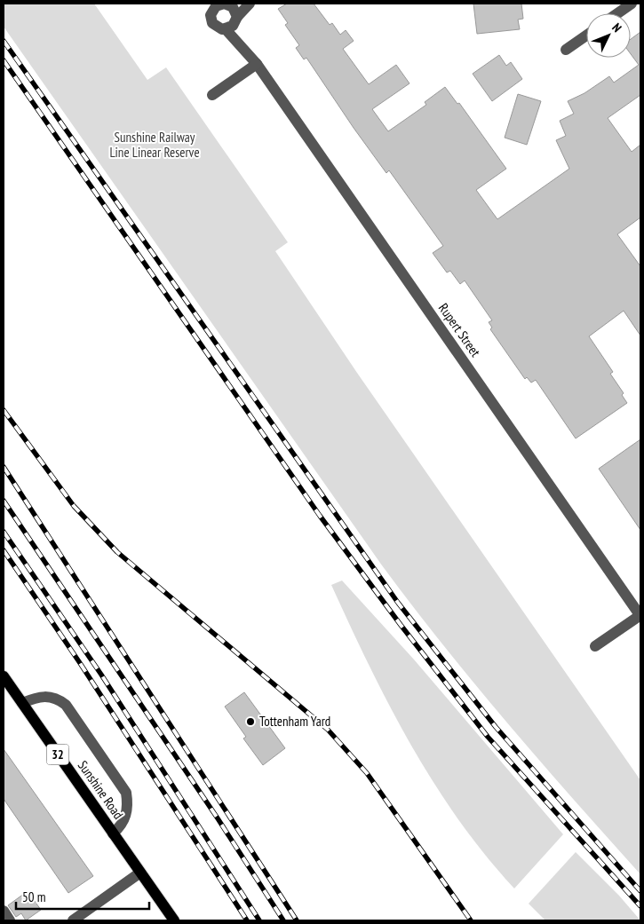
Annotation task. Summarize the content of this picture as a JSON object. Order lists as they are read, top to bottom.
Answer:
{
  "streets": {
    "main road": ["32", "Sunshine Road"],
    "street": ["Rupert Street"]
  },
  "parks": ["Sunshine Railway Line Linear Reserve"],
  "places": ["Tottenham Yard"],
  "scale_bar": "50 m",
  "north": "top right"
}
